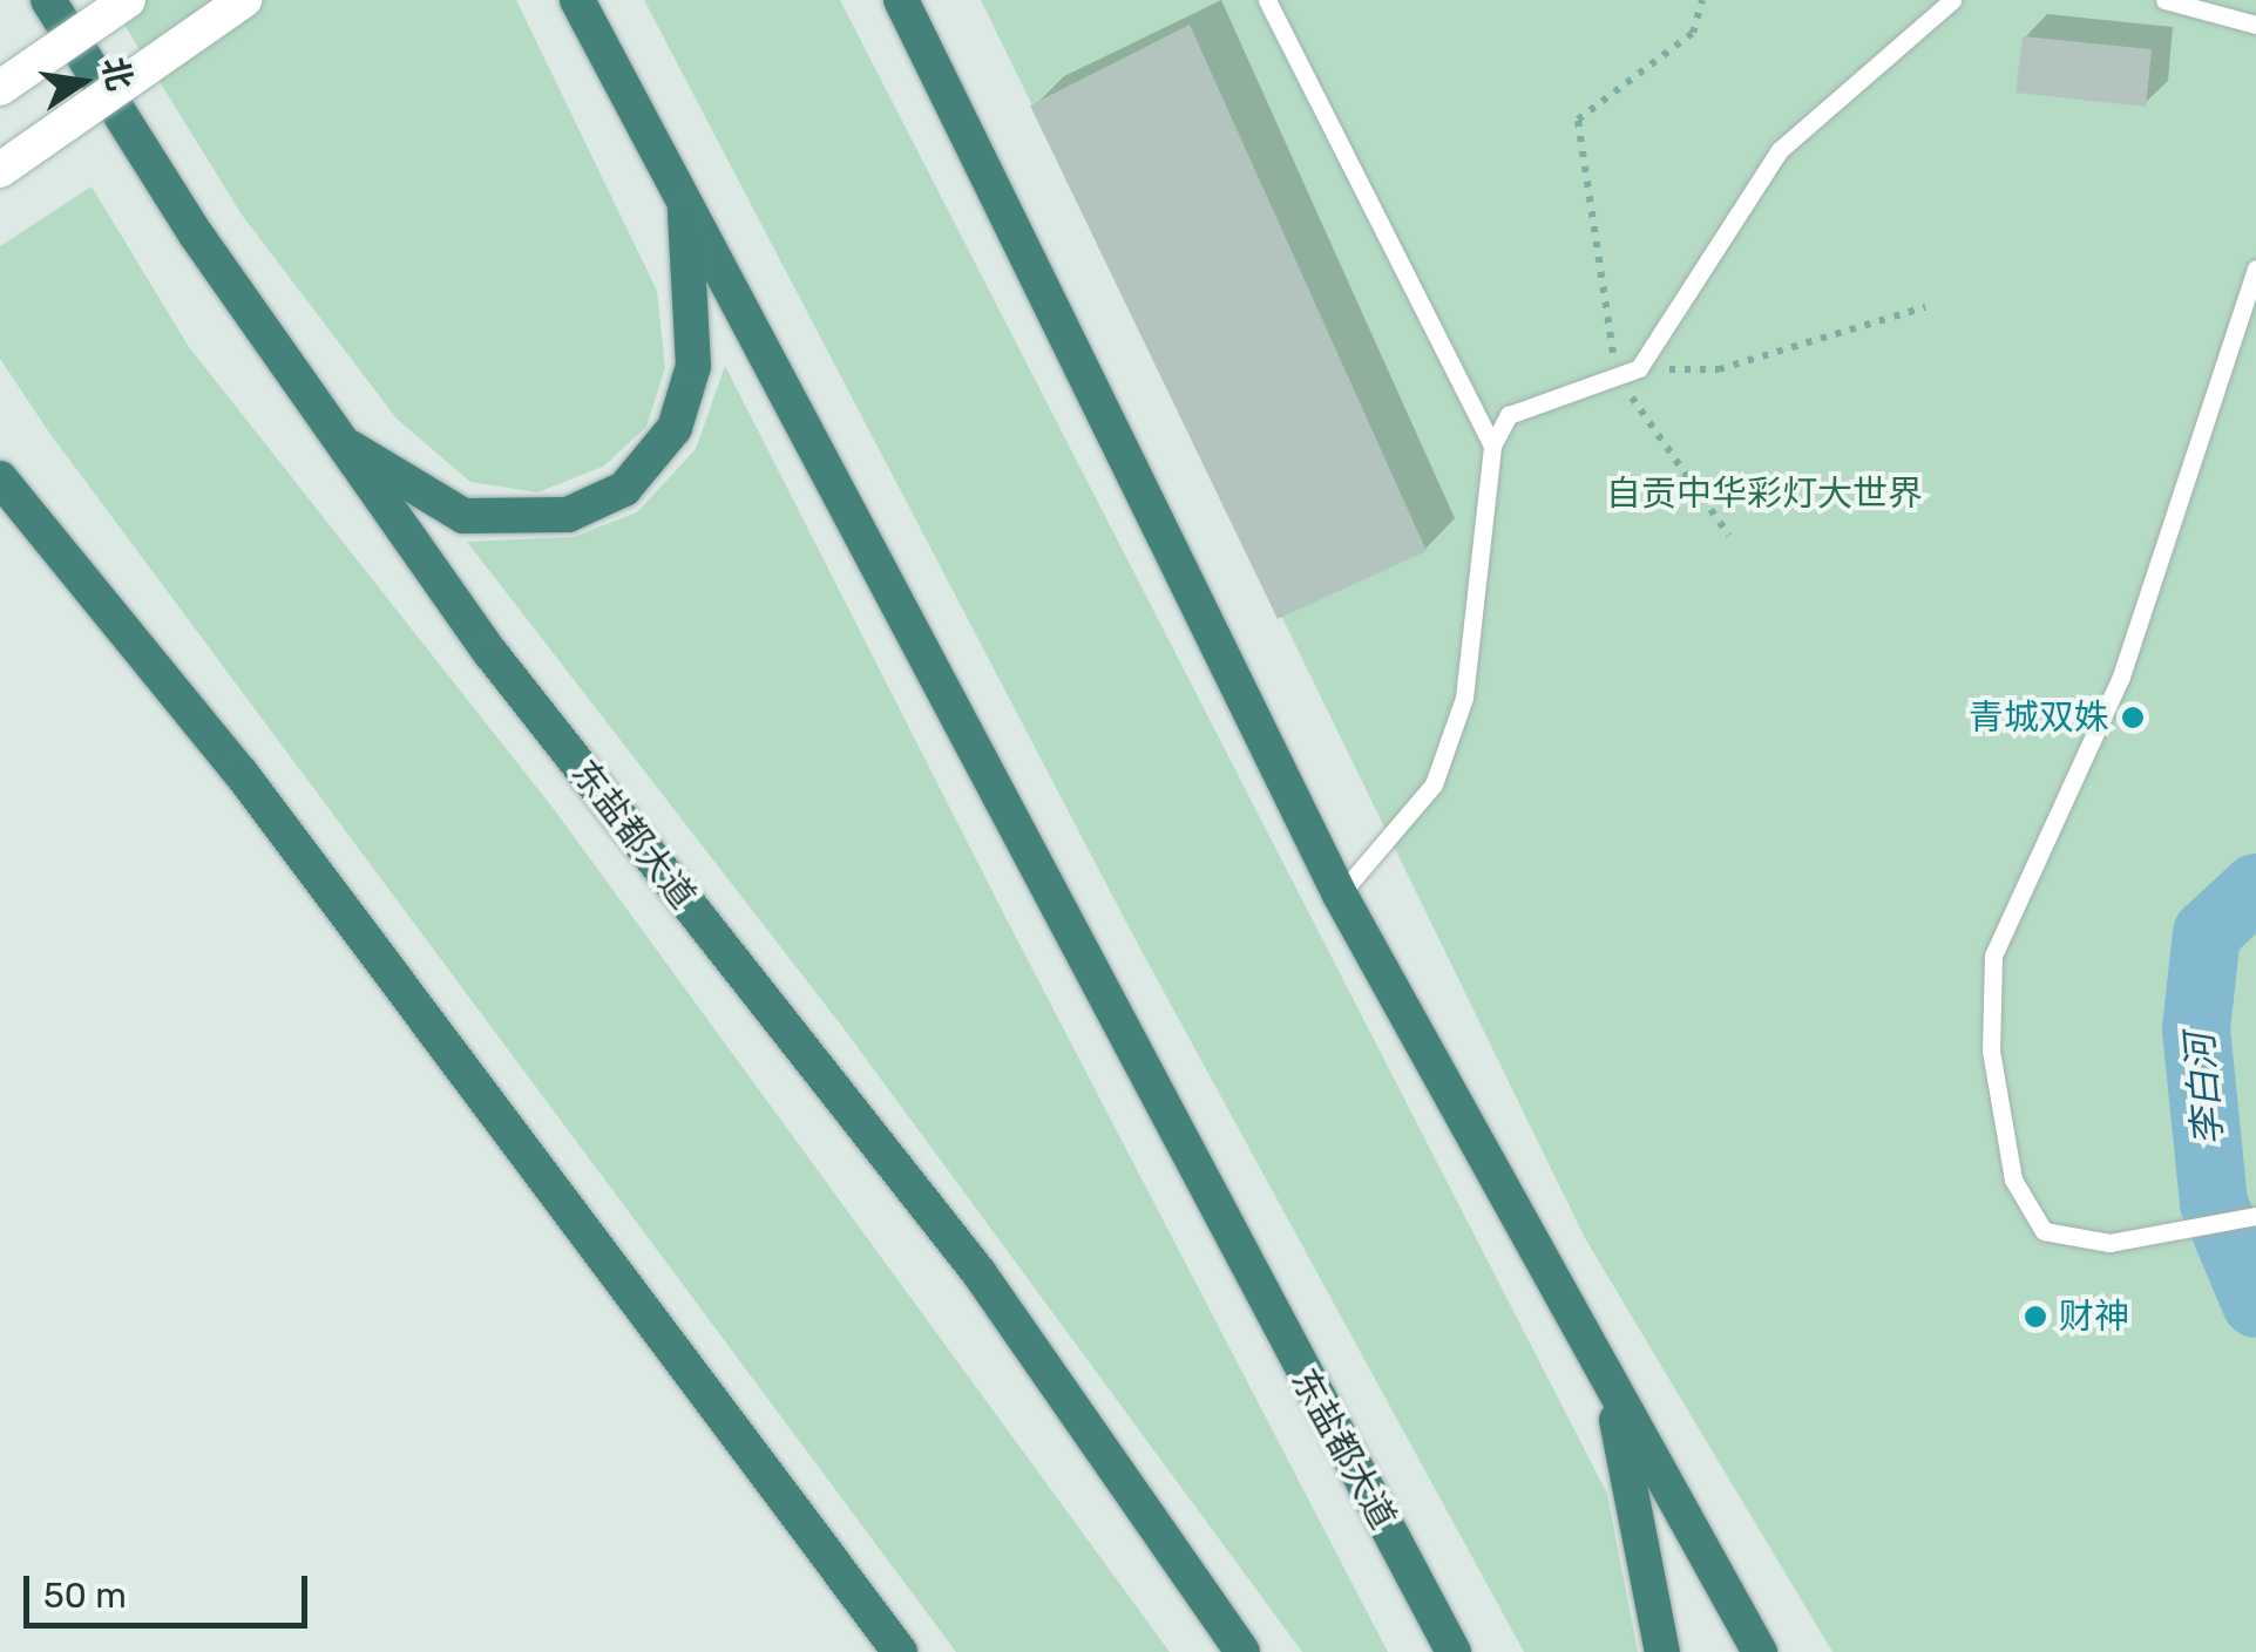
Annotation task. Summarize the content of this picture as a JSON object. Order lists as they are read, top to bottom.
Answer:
{
  "streets": {
    "highway": ["东盐都大道"]
  },
  "water": ["李白河"],
  "parks": ["自贡中华彩灯大世界"],
  "places": ["青城双姝", "财神"],
  "scale_bar": "50 m",
  "north": "right"
}
